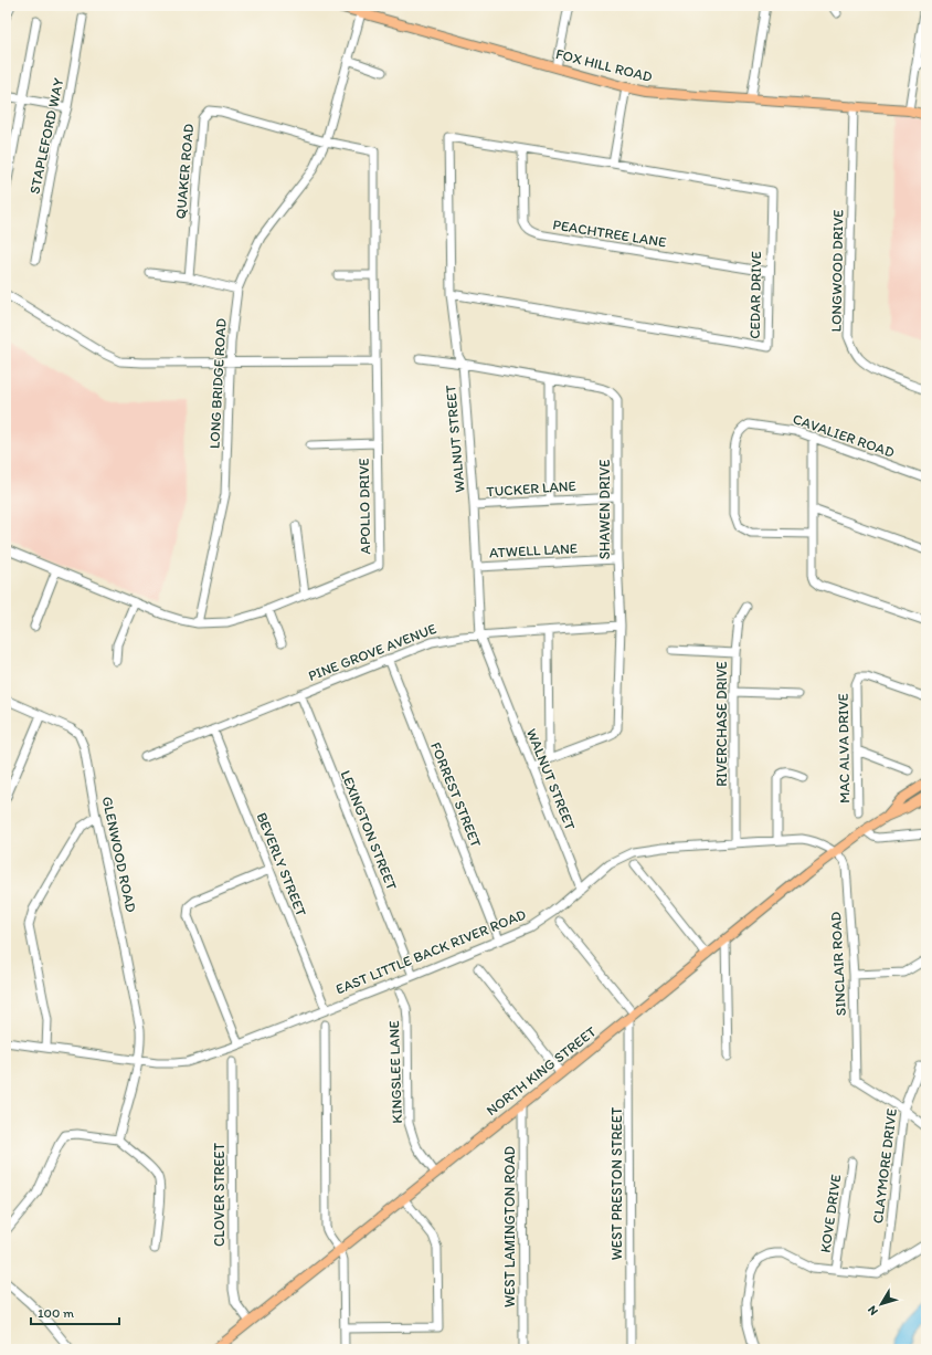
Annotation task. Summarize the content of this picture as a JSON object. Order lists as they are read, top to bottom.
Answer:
{
  "streets": {
    "main road": ["FOX HILL ROAD", "NORTH KING STREET"],
    "street": [
      "STAPLEFORD WAY",
      "QUAKER ROAD",
      "PEACHTREE LANE",
      "LONGWOOD DRIVE",
      "CEDAR DRIVE",
      "LONG BRIDGE ROAD",
      "CAVALIER ROAD",
      "WALNUT STREET",
      "TUCKER LANE",
      "APOLLO DRIVE",
      "SHAWEN DRIVE",
      "ATWELL LANE",
      "PINE GROVE AVENUE",
      "RIVERCHASE DRIVE",
      "MAC ALVA DRIVE",
      "FORREST STREET",
      "LEXINGTON STREET",
      "GLENWOOD ROAD",
      "BEVERLY STREET",
      "EAST LITTLE BACK RIVER ROAD",
      "SINCLAIR ROAD",
      "KINGSLEE LANE",
      "CLAYMORE DRIVE",
      "WEST PRESTON STREET",
      "CLOVER STREET",
      "KOVE DRIVE",
      "WEST LAMINGTON ROAD"
    ]
  },
  "crossings": [
    ["FOX HILL ROAD", "LONGWOOD DRIVE"],
    ["FOX HILL ROAD", "LONG BRIDGE ROAD"],
    ["QUAKER ROAD", "LONG BRIDGE ROAD"],
    ["QUAKER ROAD", "APOLLO DRIVE"],
    ["PEACHTREE LANE", "CEDAR DRIVE"],
    ["PEACHTREE LANE", "WALNUT STREET"],
    ["CEDAR DRIVE", "WALNUT STREET"],
    ["LONG BRIDGE ROAD", "APOLLO DRIVE"],
    ["WALNUT STREET", "TUCKER LANE"],
    ["WALNUT STREET", "SHAWEN DRIVE"],
    ["WALNUT STREET", "ATWELL LANE"],
    ["WALNUT STREET", "PINE GROVE AVENUE"],
    ["WALNUT STREET", "EAST LITTLE BACK RIVER ROAD"],
    ["TUCKER LANE", "SHAWEN DRIVE"],
    ["SHAWEN DRIVE", "ATWELL LANE"],
    ["SHAWEN DRIVE", "PINE GROVE AVENUE"],
    ["PINE GROVE AVENUE", "FORREST STREET"],
    ["PINE GROVE AVENUE", "LEXINGTON STREET"],
    ["PINE GROVE AVENUE", "BEVERLY STREET"],
    ["RIVERCHASE DRIVE", "EAST LITTLE BACK RIVER ROAD"],
    ["FORREST STREET", "EAST LITTLE BACK RIVER ROAD"],
    ["LEXINGTON STREET", "EAST LITTLE BACK RIVER ROAD"],
    ["GLENWOOD ROAD", "EAST LITTLE BACK RIVER ROAD"],
    ["BEVERLY STREET", "EAST LITTLE BACK RIVER ROAD"],
    ["EAST LITTLE BACK RIVER ROAD", "SINCLAIR ROAD"],
    ["EAST LITTLE BACK RIVER ROAD", "NORTH KING STREET"],
    ["SINCLAIR ROAD", "NORTH KING STREET"],
    ["SINCLAIR ROAD", "CLAYMORE DRIVE"],
    ["NORTH KING STREET", "KINGSLEE LANE"],
    ["NORTH KING STREET", "WEST PRESTON STREET"],
    ["NORTH KING STREET", "CLOVER STREET"],
    ["NORTH KING STREET", "WEST LAMINGTON ROAD"],
    ["CLAYMORE DRIVE", "KOVE DRIVE"]
  ],
  "scale_bar": "100 m",
  "north": "bottom left"
}
